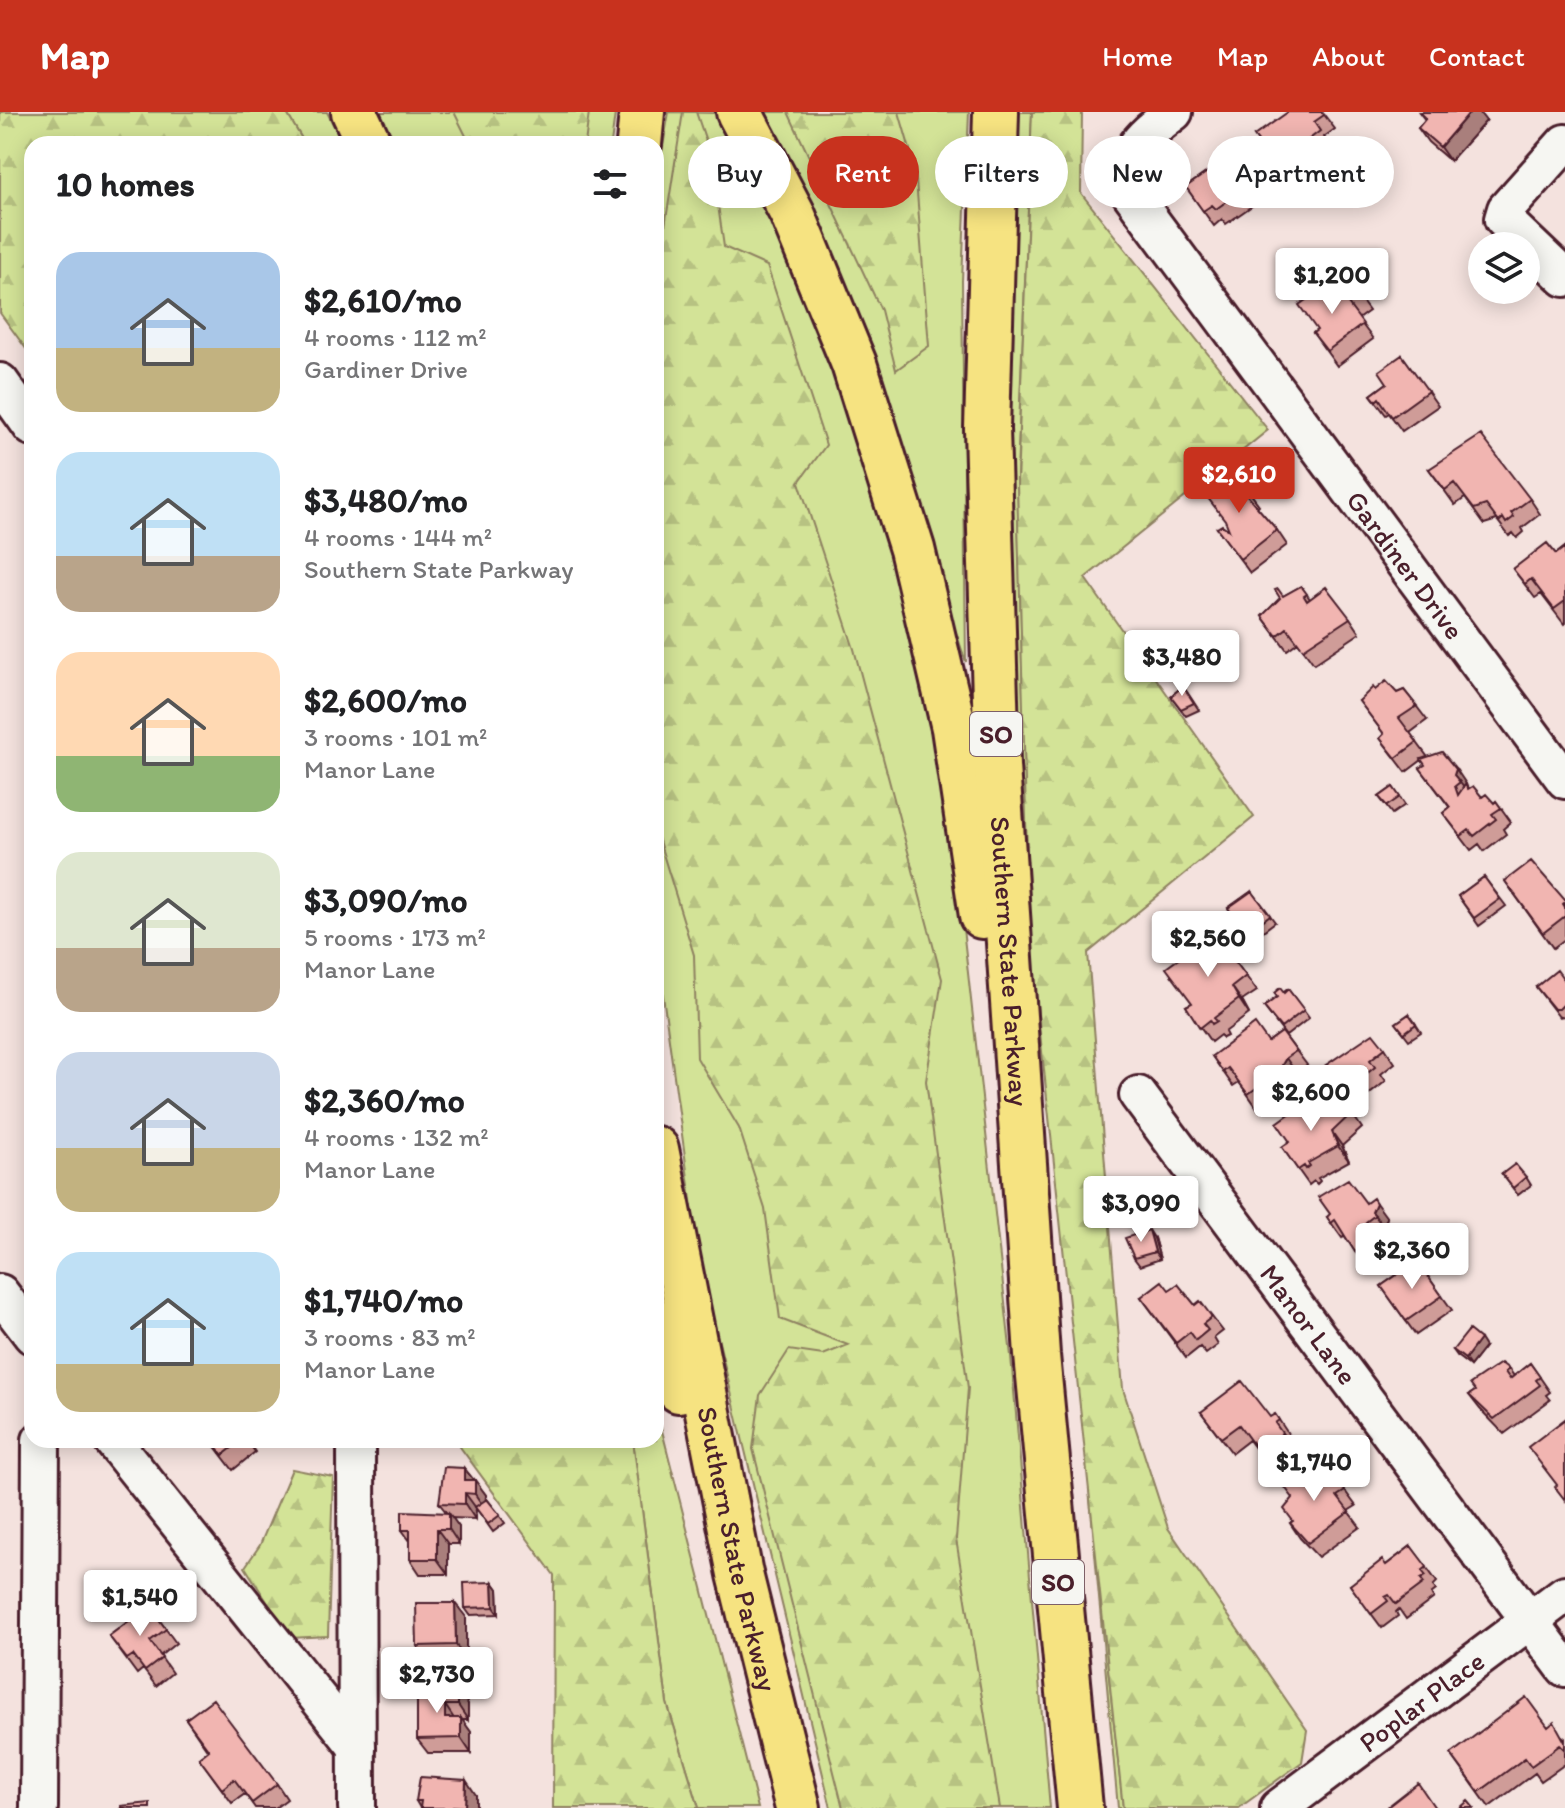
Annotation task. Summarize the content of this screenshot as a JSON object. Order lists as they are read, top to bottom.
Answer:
{
  "streets": {
    "highway": ["SO", "Southern State Parkway"],
    "street": ["Gardiner Drive", "Manor Lane", "Poplar Place"]
  },
  "crossings": [
    ["Manor Lane", "Poplar Place"]
  ],
  "page": {
    "header": "Map",
    "nav": [
      "Home",
      "Map",
      "About",
      "Contact"
    ],
    "chip": [
      "Buy",
      "Rent",
      "Filters",
      "New",
      "Apartment"
    ],
    "heading": "10 homes",
    "list": [
      {
        "name": "$2,610/mo",
        "note": "4 rooms · 112 m² · Gardiner Drive"
      },
      {
        "name": "$3,480/mo",
        "note": "4 rooms · 144 m² · Southern State Parkway"
      },
      {
        "name": "$2,600/mo",
        "note": "3 rooms · 101 m² · Manor Lane"
      },
      {
        "name": "$3,090/mo",
        "note": "5 rooms · 173 m² · Manor Lane"
      },
      {
        "name": "$2,360/mo",
        "note": "4 rooms · 132 m² · Manor Lane"
      },
      {
        "name": "$1,740/mo",
        "note": "3 rooms · 83 m² · Manor Lane"
      }
    ],
    "price": [
      "$1,200",
      "$2,610",
      "$3,480",
      "$2,560",
      "$2,600",
      "$3,090",
      "$2,360",
      "$1,740",
      "$1,540",
      "$2,730"
    ]
  }
}
